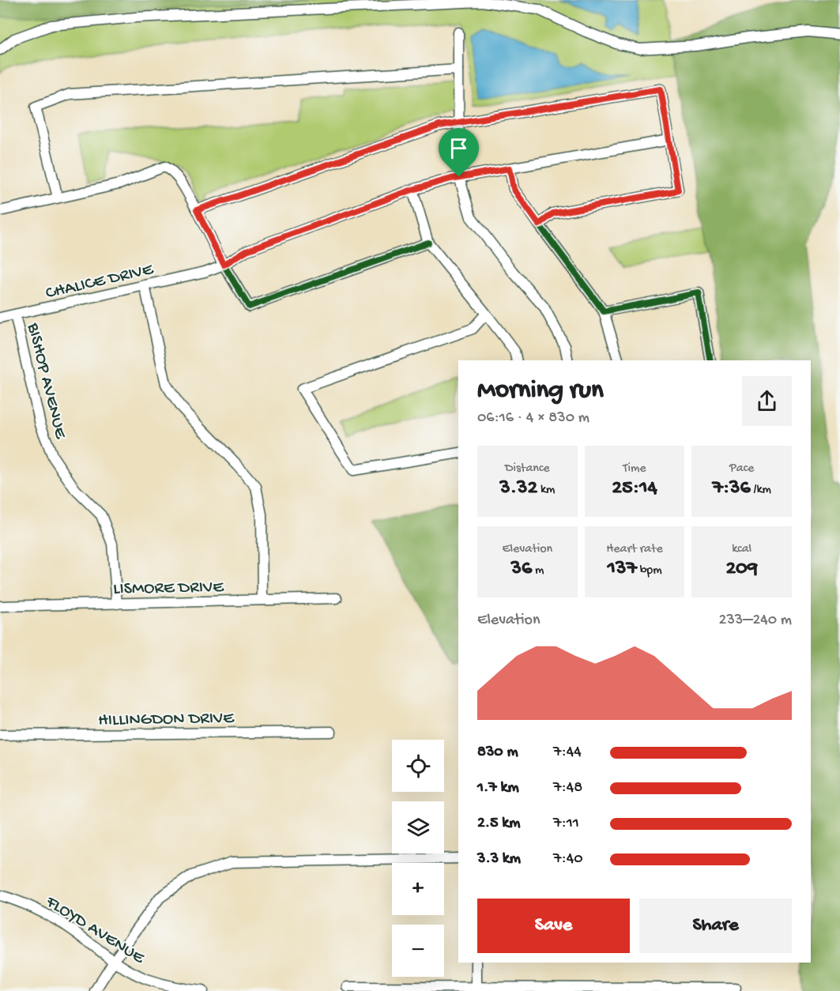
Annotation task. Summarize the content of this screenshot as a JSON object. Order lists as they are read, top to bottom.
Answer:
{
  "streets": {
    "street": [
      "CHALICE DRIVE",
      "BISHOP AVENUE",
      "LISMORE DRIVE",
      "HILLINGDON DRIVE",
      "FLOYD AVENUE"
    ]
  },
  "crossings": [
    ["CHALICE DRIVE", "BISHOP AVENUE"],
    ["BISHOP AVENUE", "LISMORE DRIVE"]
  ],
  "page": {
    "heading": ["Morning run", "06:16 · 4 × 830 m"],
    "stats": [
      ["Distance", "3.32 km"],
      ["Time", "25:14"],
      ["Pace", "7:36 /km"],
      ["Elevation", "36 m"],
      ["Heart rate", "137 bpm"],
      ["kcal", "209"]
    ],
    "chart": ["Elevation", "233–240 m"],
    "list": [
      {
        "name": "830 m",
        "note": "7:44"
      },
      {
        "name": "1.7 km",
        "note": "7:48"
      },
      {
        "name": "2.5 km",
        "note": "7:11"
      },
      {
        "name": "3.3 km",
        "note": "7:40"
      }
    ],
    "map_buttons": ["+", "−"],
    "buttons": ["Save", "Share"]
  }
}
